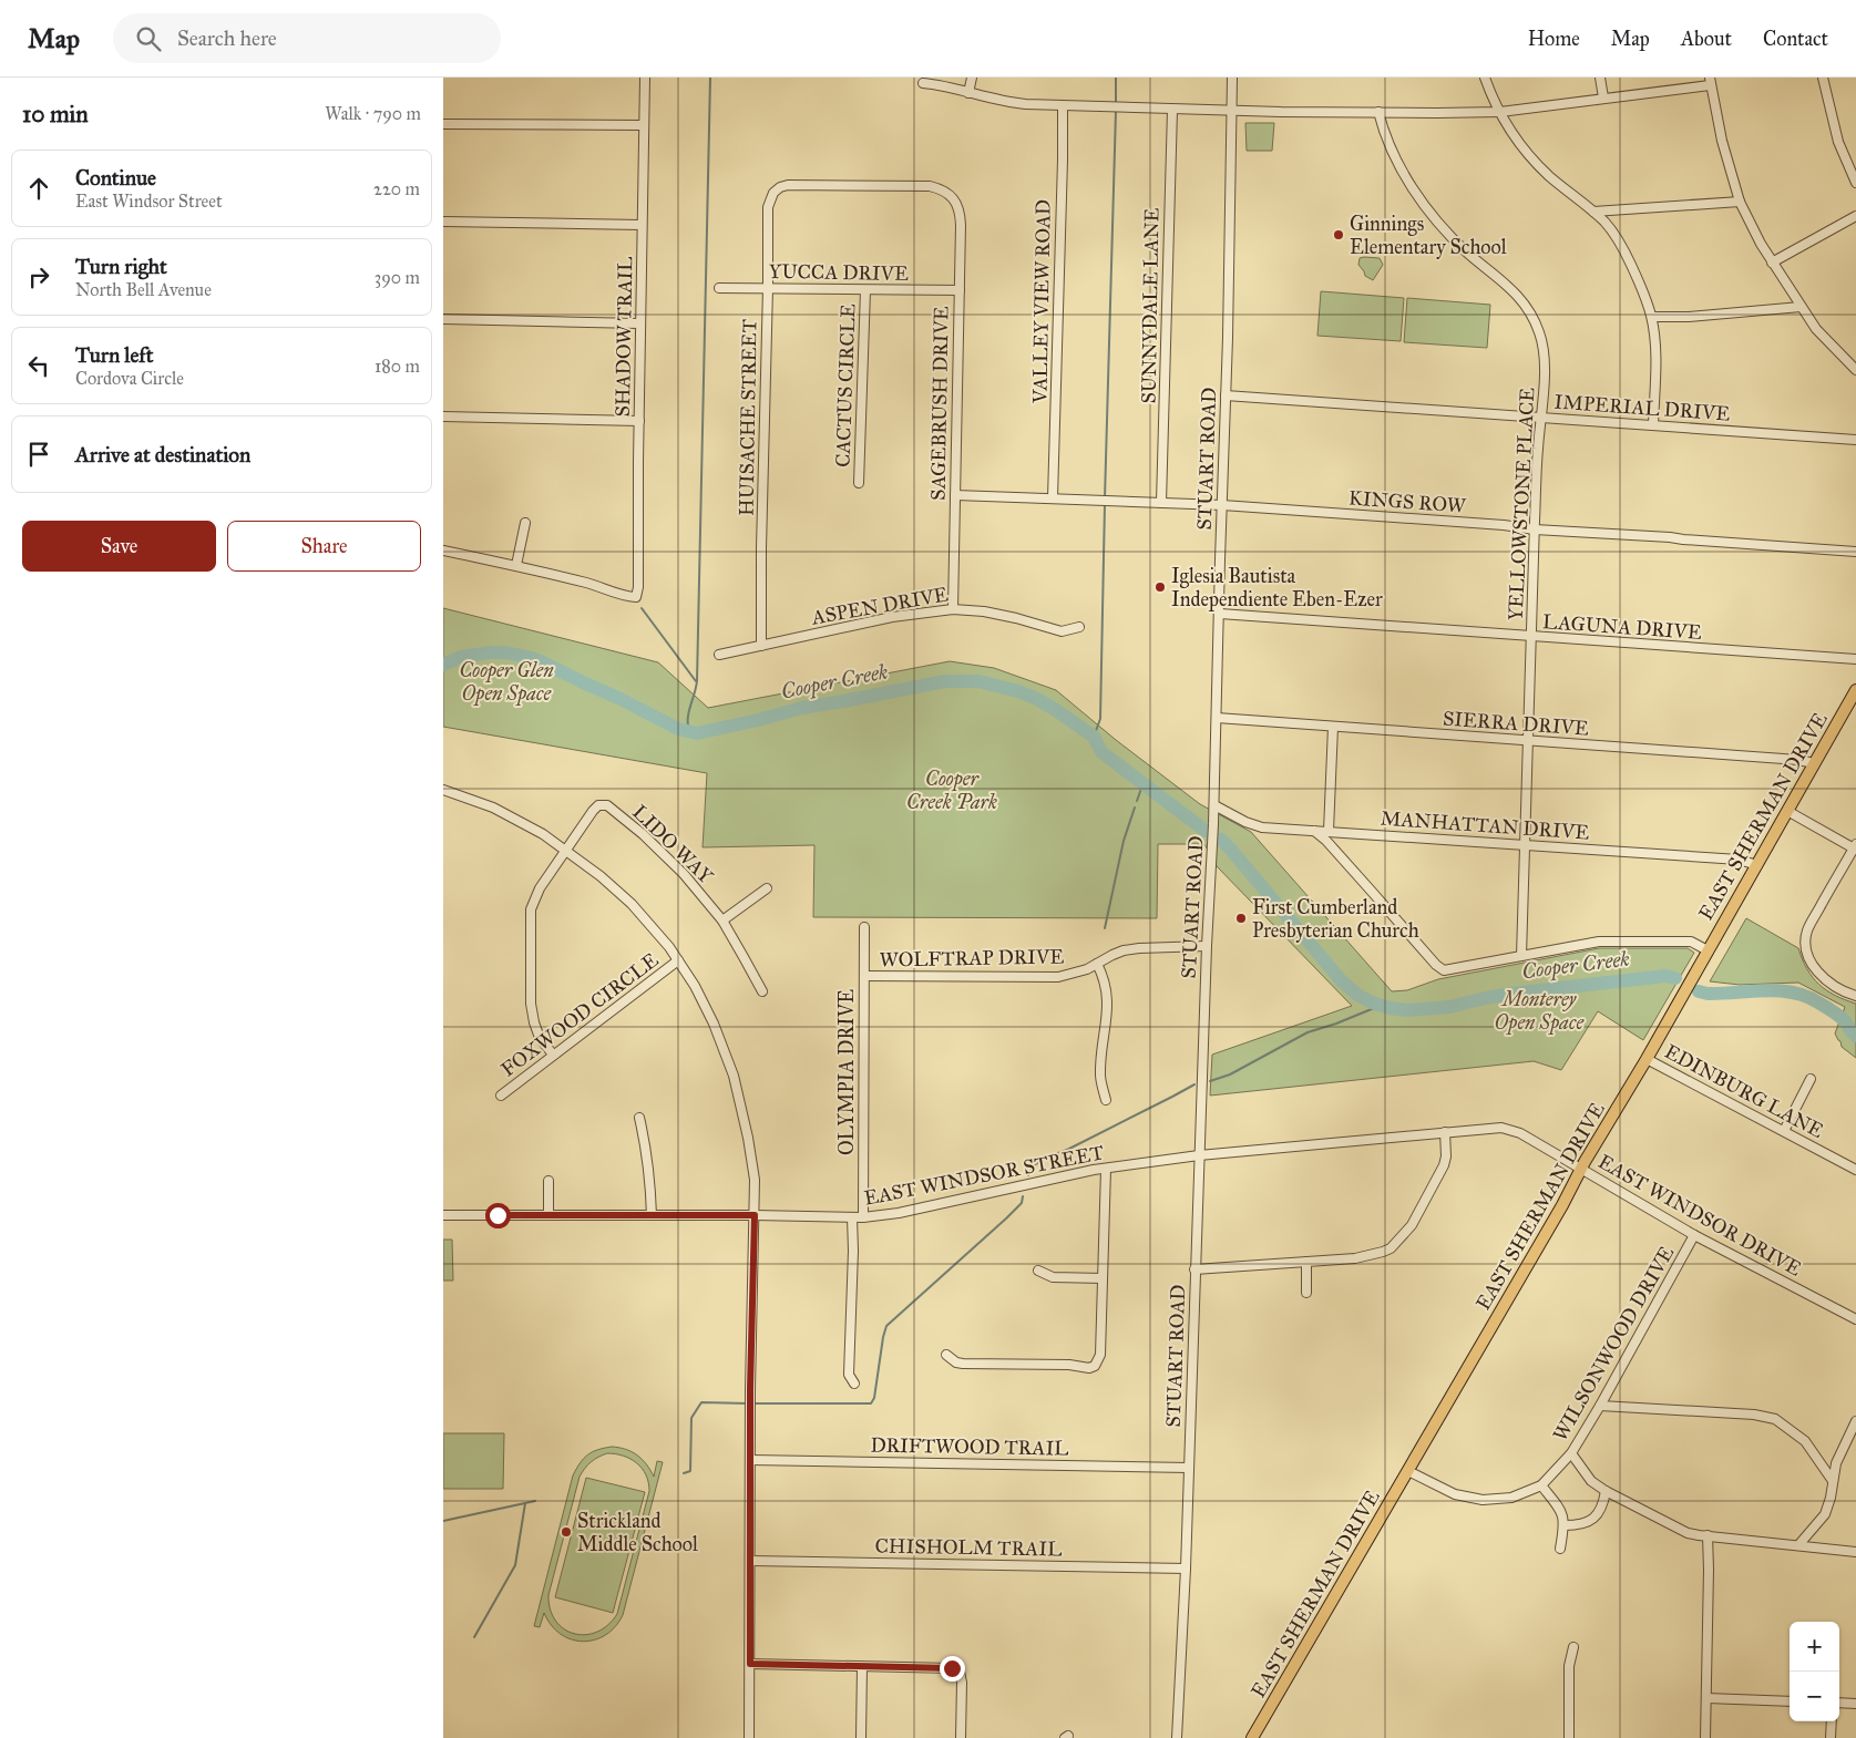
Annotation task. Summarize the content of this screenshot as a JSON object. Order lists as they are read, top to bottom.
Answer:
{
  "streets": {
    "main road": ["EAST SHERMAN DRIVE"],
    "street": [
      "YUCCA DRIVE",
      "VALLEY VIEW ROAD",
      "SUNNYDALE LANE",
      "SHADOW TRAIL",
      "CACTUS CIRCLE",
      "SAGEBRUSH DRIVE",
      "IMPERIAL DRIVE",
      "HUISACHE STREET",
      "STUART ROAD",
      "KINGS ROW",
      "YELLOWSTONE PLACE",
      "ASPEN DRIVE",
      "LAGUNA DRIVE",
      "SIERRA DRIVE",
      "MANHATTAN DRIVE",
      "LIDO WAY",
      "WOLFTRAP DRIVE",
      "FOXWOOD CIRCLE",
      "OLYMPIA DRIVE",
      "EDINBURG LANE",
      "EAST WINDSOR STREET",
      "EAST WINDSOR DRIVE",
      "WILSONWOOD DRIVE",
      "DRIFTWOOD TRAIL",
      "CHISHOLM TRAIL"
    ]
  },
  "crossings": [
    ["YUCCA DRIVE", "CACTUS CIRCLE"],
    ["YUCCA DRIVE", "SAGEBRUSH DRIVE"],
    ["YUCCA DRIVE", "HUISACHE STREET"],
    ["VALLEY VIEW ROAD", "KINGS ROW"],
    ["SUNNYDALE LANE", "KINGS ROW"],
    ["SAGEBRUSH DRIVE", "HUISACHE STREET"],
    ["SAGEBRUSH DRIVE", "KINGS ROW"],
    ["SAGEBRUSH DRIVE", "ASPEN DRIVE"],
    ["IMPERIAL DRIVE", "STUART ROAD"],
    ["IMPERIAL DRIVE", "YELLOWSTONE PLACE"],
    ["HUISACHE STREET", "ASPEN DRIVE"],
    ["STUART ROAD", "KINGS ROW"],
    ["STUART ROAD", "LAGUNA DRIVE"],
    ["STUART ROAD", "SIERRA DRIVE"],
    ["STUART ROAD", "MANHATTAN DRIVE"],
    ["STUART ROAD", "WOLFTRAP DRIVE"],
    ["STUART ROAD", "EAST WINDSOR STREET"],
    ["STUART ROAD", "EAST WINDSOR DRIVE"],
    ["STUART ROAD", "DRIFTWOOD TRAIL"],
    ["STUART ROAD", "CHISHOLM TRAIL"],
    ["KINGS ROW", "YELLOWSTONE PLACE"],
    ["YELLOWSTONE PLACE", "LAGUNA DRIVE"],
    ["YELLOWSTONE PLACE", "SIERRA DRIVE"],
    ["YELLOWSTONE PLACE", "MANHATTAN DRIVE"],
    ["SIERRA DRIVE", "EAST SHERMAN DRIVE"],
    ["EAST SHERMAN DRIVE", "MANHATTAN DRIVE"],
    ["EAST SHERMAN DRIVE", "EDINBURG LANE"],
    ["EAST SHERMAN DRIVE", "EAST WINDSOR DRIVE"],
    ["EAST SHERMAN DRIVE", "WILSONWOOD DRIVE"],
    ["WOLFTRAP DRIVE", "OLYMPIA DRIVE"],
    ["OLYMPIA DRIVE", "EAST WINDSOR STREET"],
    ["EAST WINDSOR STREET", "EAST WINDSOR DRIVE"],
    ["EAST WINDSOR DRIVE", "WILSONWOOD DRIVE"]
  ],
  "water": ["Cooper Creek"],
  "parks": ["Cooper Glen Open Space", "Cooper Creek Park", "Monterey Open Space"],
  "places": [
    "Ginnings Elementary School",
    "Iglesia Bautista Independiente Eben-Ezer",
    "First Cumberland Presbyterian Church",
    "Strickland Middle School"
  ],
  "page": {
    "header": "Map",
    "search": "Search here",
    "nav": [
      "Home",
      "Map",
      "About",
      "Contact"
    ],
    "heading": ["10 min", "Walk · 790 m"],
    "list": [
      ["Continue", "East Windsor Street", "220 m"],
      ["Turn right", "North Bell Avenue", "390 m"],
      ["Turn left", "Cordova Circle", "180 m"],
      "Arrive at destination"
    ],
    "buttons": ["Save", "Share"],
    "map_buttons": ["+", "−"]
  }
}
